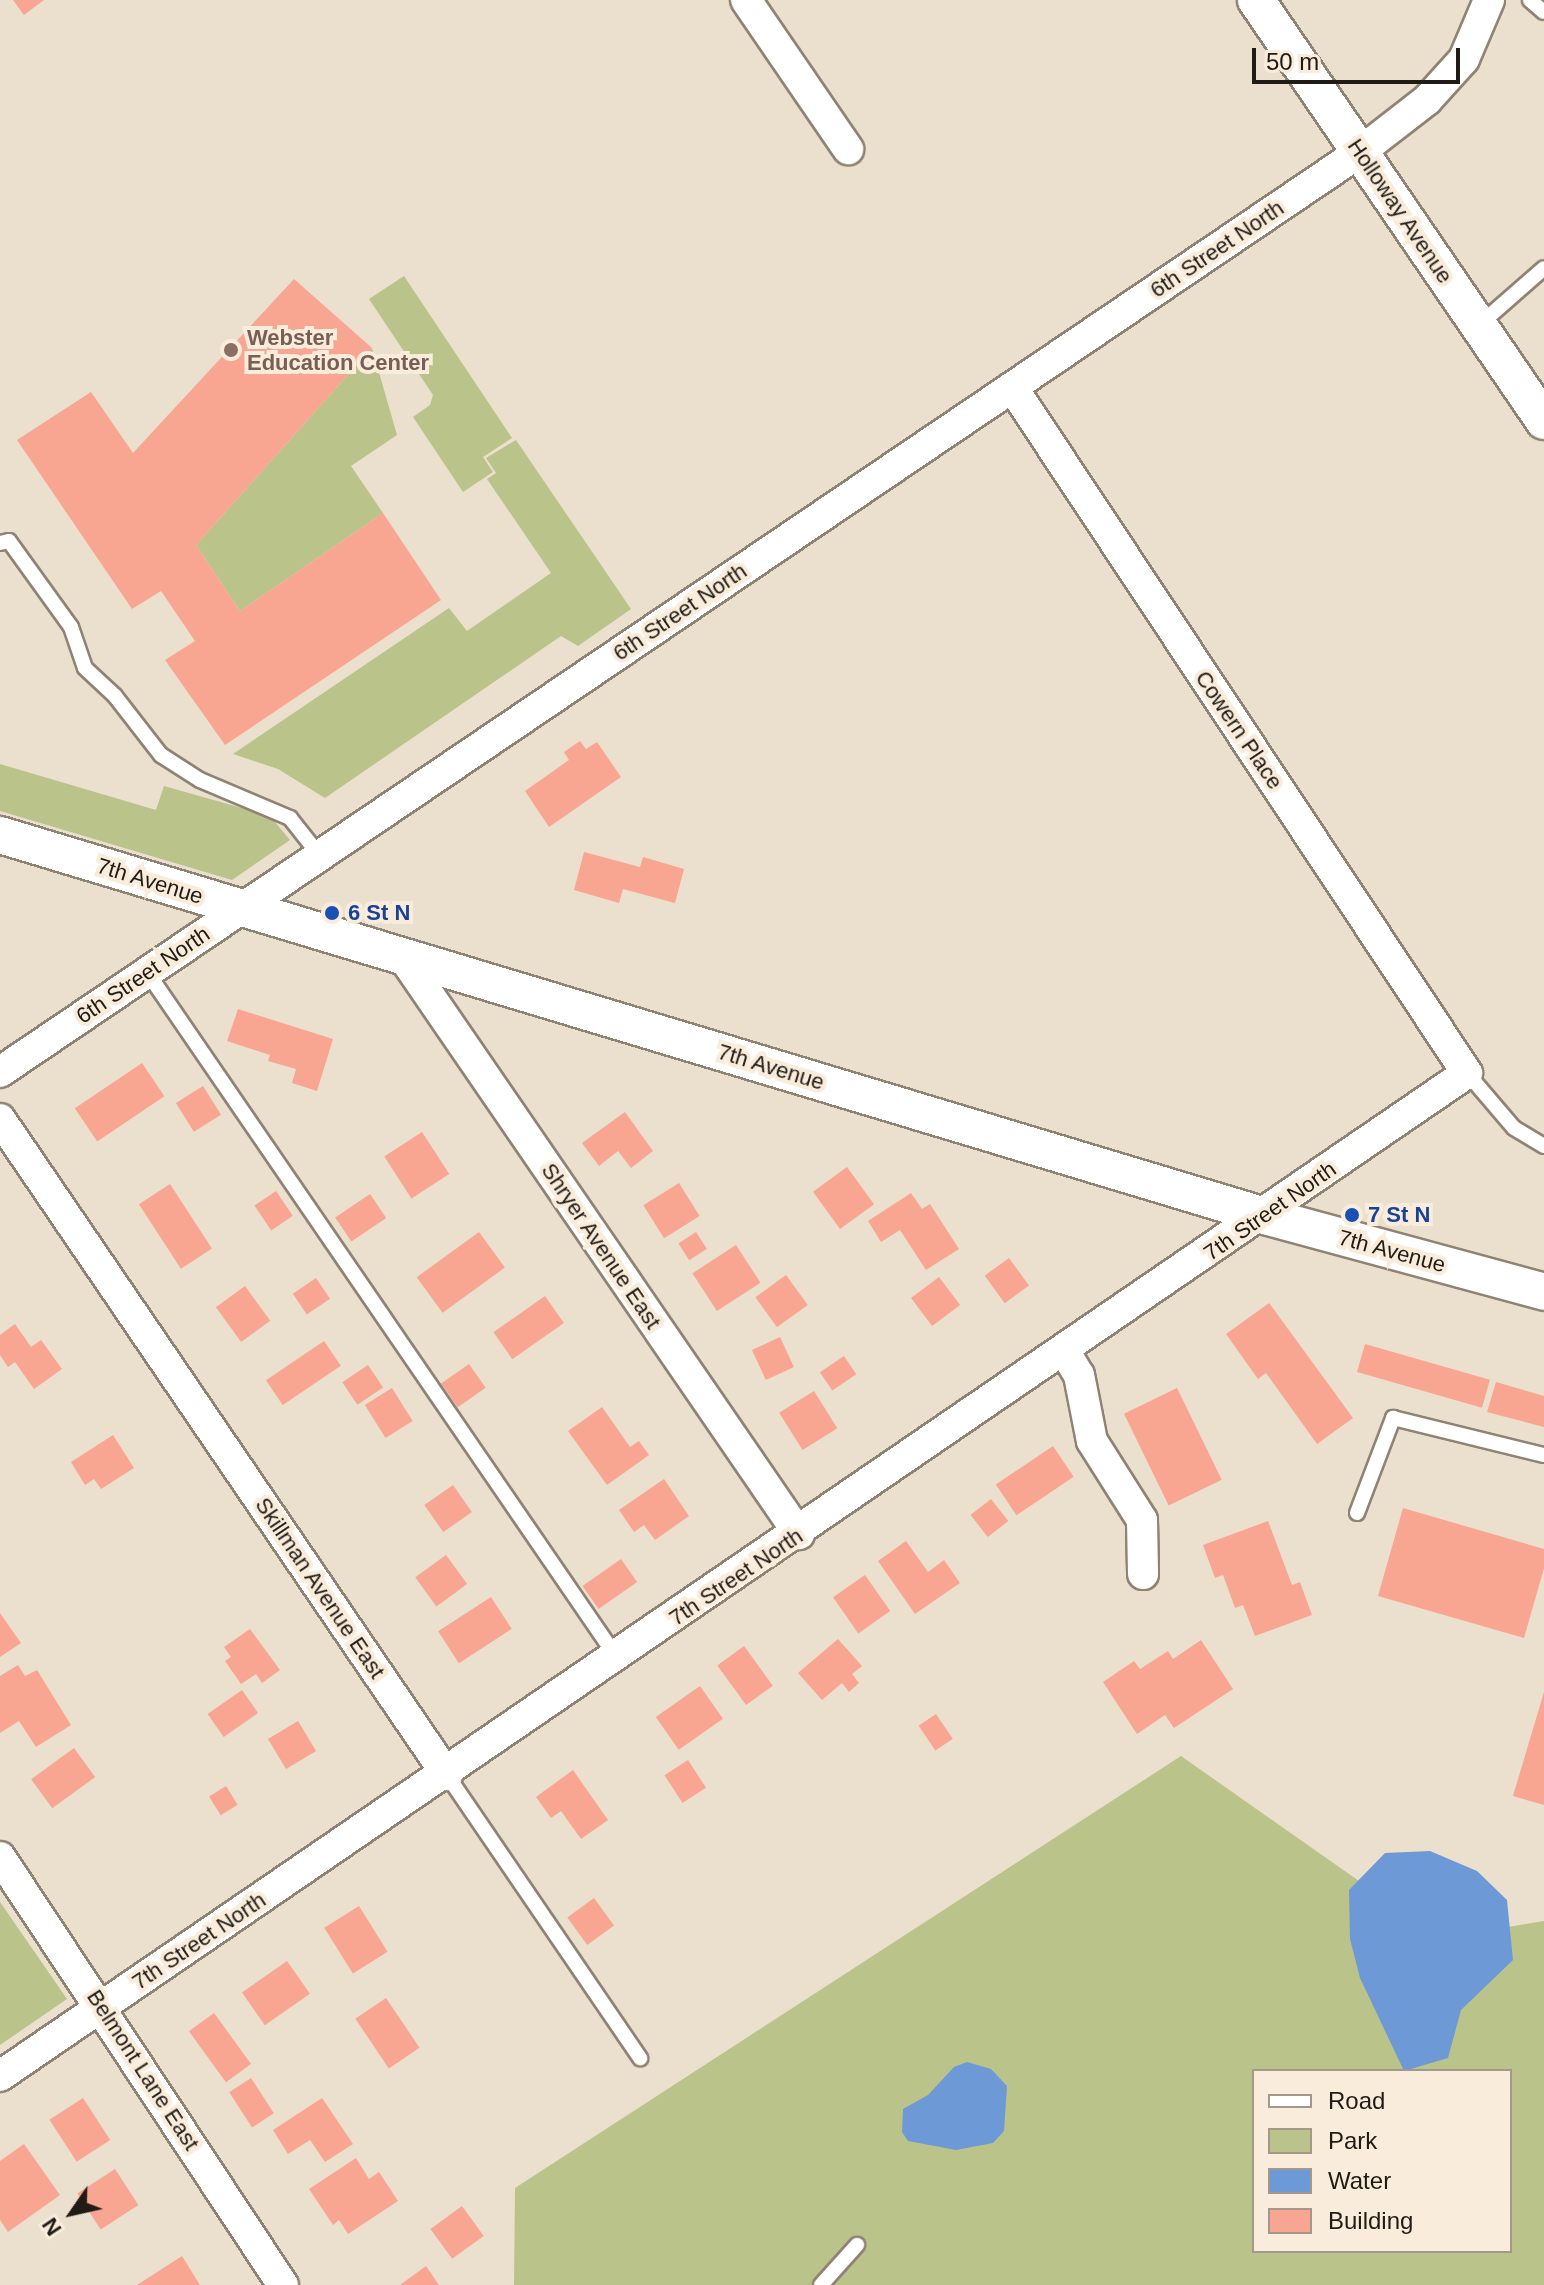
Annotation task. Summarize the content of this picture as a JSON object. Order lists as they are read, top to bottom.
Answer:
{
  "streets": {
    "street": [
      "Holloway Avenue",
      "6th Street North",
      "Cowern Place",
      "7th Avenue",
      "7th Street North",
      "Shryer Avenue East",
      "Skillman Avenue East",
      "Belmont Lane East"
    ]
  },
  "crossings": [
    ["Holloway Avenue", "6th Street North"],
    ["6th Street North", "Cowern Place"],
    ["6th Street North", "7th Avenue"],
    ["Cowern Place", "7th Street North"],
    ["7th Avenue", "7th Street North"],
    ["7th Avenue", "Shryer Avenue East"],
    ["7th Street North", "Shryer Avenue East"],
    ["7th Street North", "Skillman Avenue East"],
    ["7th Street North", "Belmont Lane East"]
  ],
  "places": ["Webster Education Center", "6 St N", "7 St N"],
  "legend": [
    "Road",
    "Park",
    "Water",
    "Building"
  ],
  "scale_bar": "50 m",
  "north": "bottom left"
}
